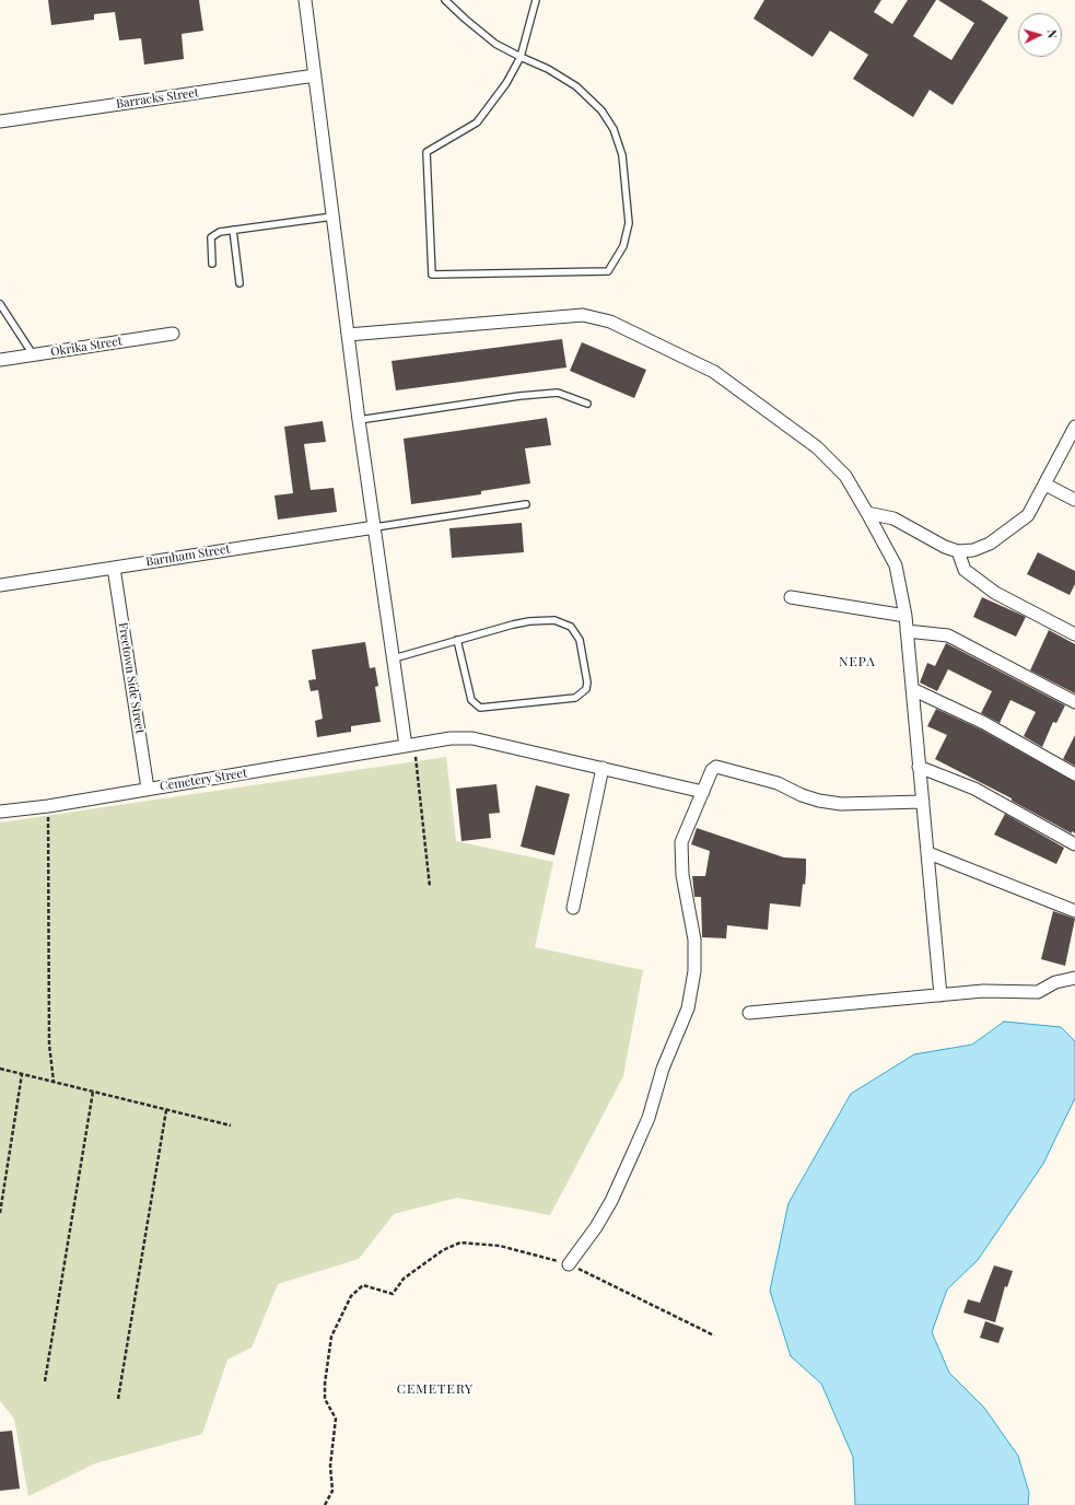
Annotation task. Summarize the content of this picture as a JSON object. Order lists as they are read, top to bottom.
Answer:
{
  "streets": {
    "street": [
      "Barracks Street",
      "Okrika Street",
      "Barnham Street",
      "Freetown Side Street",
      "Cemetery Street"
    ]
  },
  "crossings": [
    ["Barnham Street", "Freetown Side Street"],
    ["Freetown Side Street", "Cemetery Street"]
  ],
  "districts": ["NEPA", "CEMETERY"],
  "north": "right"
}
